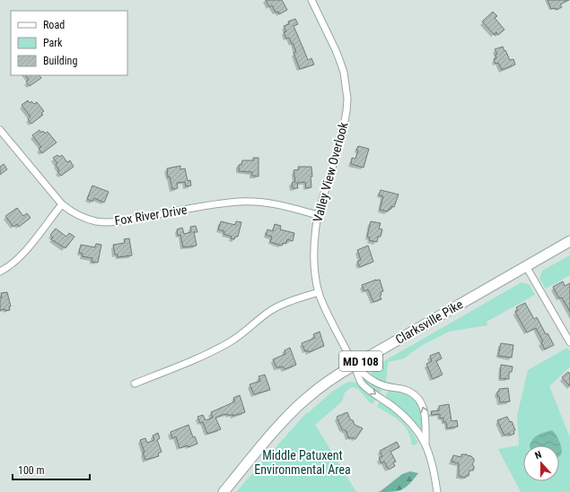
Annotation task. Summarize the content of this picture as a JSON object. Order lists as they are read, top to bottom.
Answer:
{
  "streets": {
    "main road": ["Clarksville Pike", "MD 108"],
    "street": ["Valley View Overlook", "Fox River Drive"]
  },
  "crossings": [
    ["Valley View Overlook", "Fox River Drive"],
    ["Valley View Overlook", "Clarksville Pike"]
  ],
  "parks": ["Middle Patuxent Environmental Area"],
  "legend": ["Road", "Park", "Building"],
  "scale_bar": "100 m",
  "north": "top"
}
